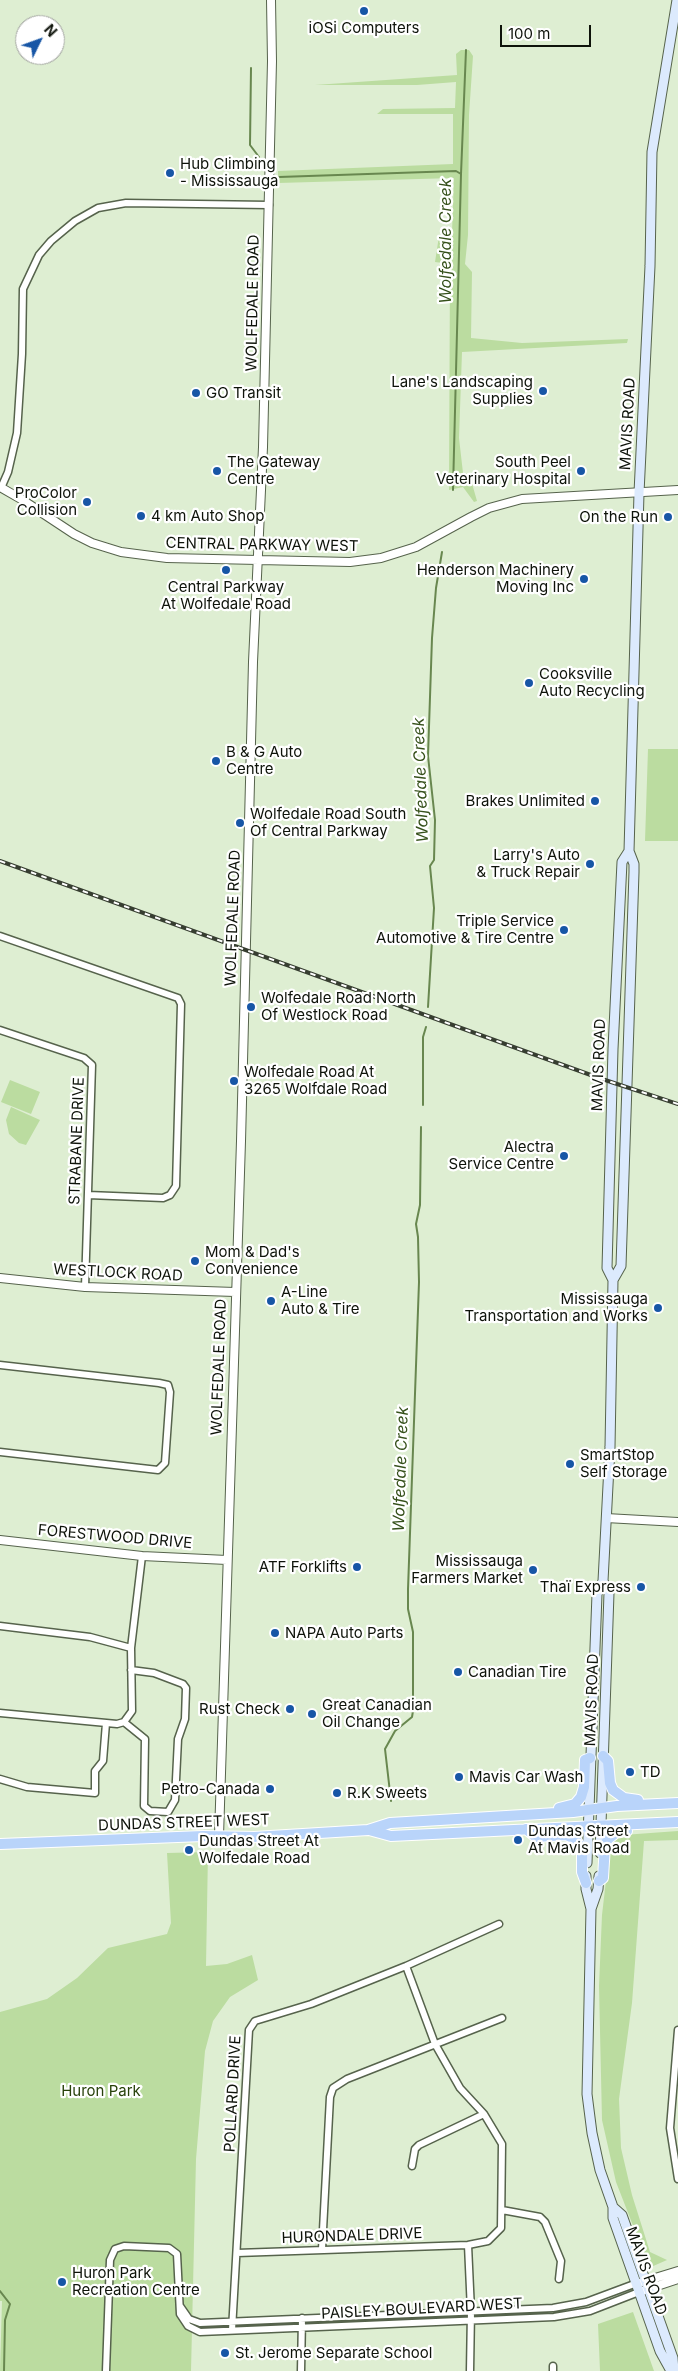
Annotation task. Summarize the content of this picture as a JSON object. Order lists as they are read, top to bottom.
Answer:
{
  "streets": {
    "main road": ["MAVIS ROAD", "DUNDAS STREET WEST"],
    "street": [
      "WOLFEDALE ROAD",
      "CENTRAL PARKWAY WEST",
      "STRABANE DRIVE",
      "WESTLOCK ROAD",
      "FORESTWOOD DRIVE",
      "POLLARD DRIVE",
      "HURONDALE DRIVE",
      "PAISLEY BOULEVARD WEST"
    ]
  },
  "crossings": [
    ["WOLFEDALE ROAD", "CENTRAL PARKWAY WEST"],
    ["WOLFEDALE ROAD", "WESTLOCK ROAD"],
    ["WOLFEDALE ROAD", "FORESTWOOD DRIVE"],
    ["WOLFEDALE ROAD", "DUNDAS STREET WEST"],
    ["MAVIS ROAD", "CENTRAL PARKWAY WEST"],
    ["MAVIS ROAD", "DUNDAS STREET WEST"],
    ["MAVIS ROAD", "PAISLEY BOULEVARD WEST"],
    ["STRABANE DRIVE", "WESTLOCK ROAD"],
    ["POLLARD DRIVE", "HURONDALE DRIVE"],
    ["POLLARD DRIVE", "PAISLEY BOULEVARD WEST"]
  ],
  "water": ["Wolfedale Creek"],
  "parks": ["Huron Park"],
  "places": [
    "iOSi Computers",
    "Hub Climbing - Mississauga",
    "Lane's Landscaping Supplies",
    "GO Transit",
    "The Gateway Centre",
    "South Peel Veterinary Hospital",
    "ProColor Collision",
    "4 km Auto Shop",
    "On the Run",
    "Central Parkway At Wolfedale Road",
    "Henderson Machinery Moving Inc",
    "Cooksville Auto Recycling",
    "B & G Auto Centre",
    "Brakes Unlimited",
    "Wolfedale Road South Of Central Parkway",
    "Larry's Auto & Truck Repair",
    "Triple Service Automotive & Tire Centre",
    "Wolfedale Road North Of Westlock Road",
    "Wolfedale Road At 3265 Wolfdale Road",
    "Alectra Service Centre",
    "Mom & Dad's Convenience",
    "A-Line Auto & Tire",
    "Mississauga Transportation and Works",
    "SmartStop Self Storage",
    "ATF Forklifts",
    "Mississauga Farmers Market",
    "Thaï Express",
    "NAPA Auto Parts",
    "Canadian Tire",
    "Rust Check",
    "Great Canadian Oil Change",
    "TD",
    "Mavis Car Wash",
    "Petro-Canada",
    "R.K Sweets",
    "Dundas Street At Mavis Road",
    "Dundas Street At Wolfedale Road",
    "Huron Park Recreation Centre",
    "St. Jerome Separate School"
  ],
  "scale_bar": "100 m",
  "north": "top right"
}
